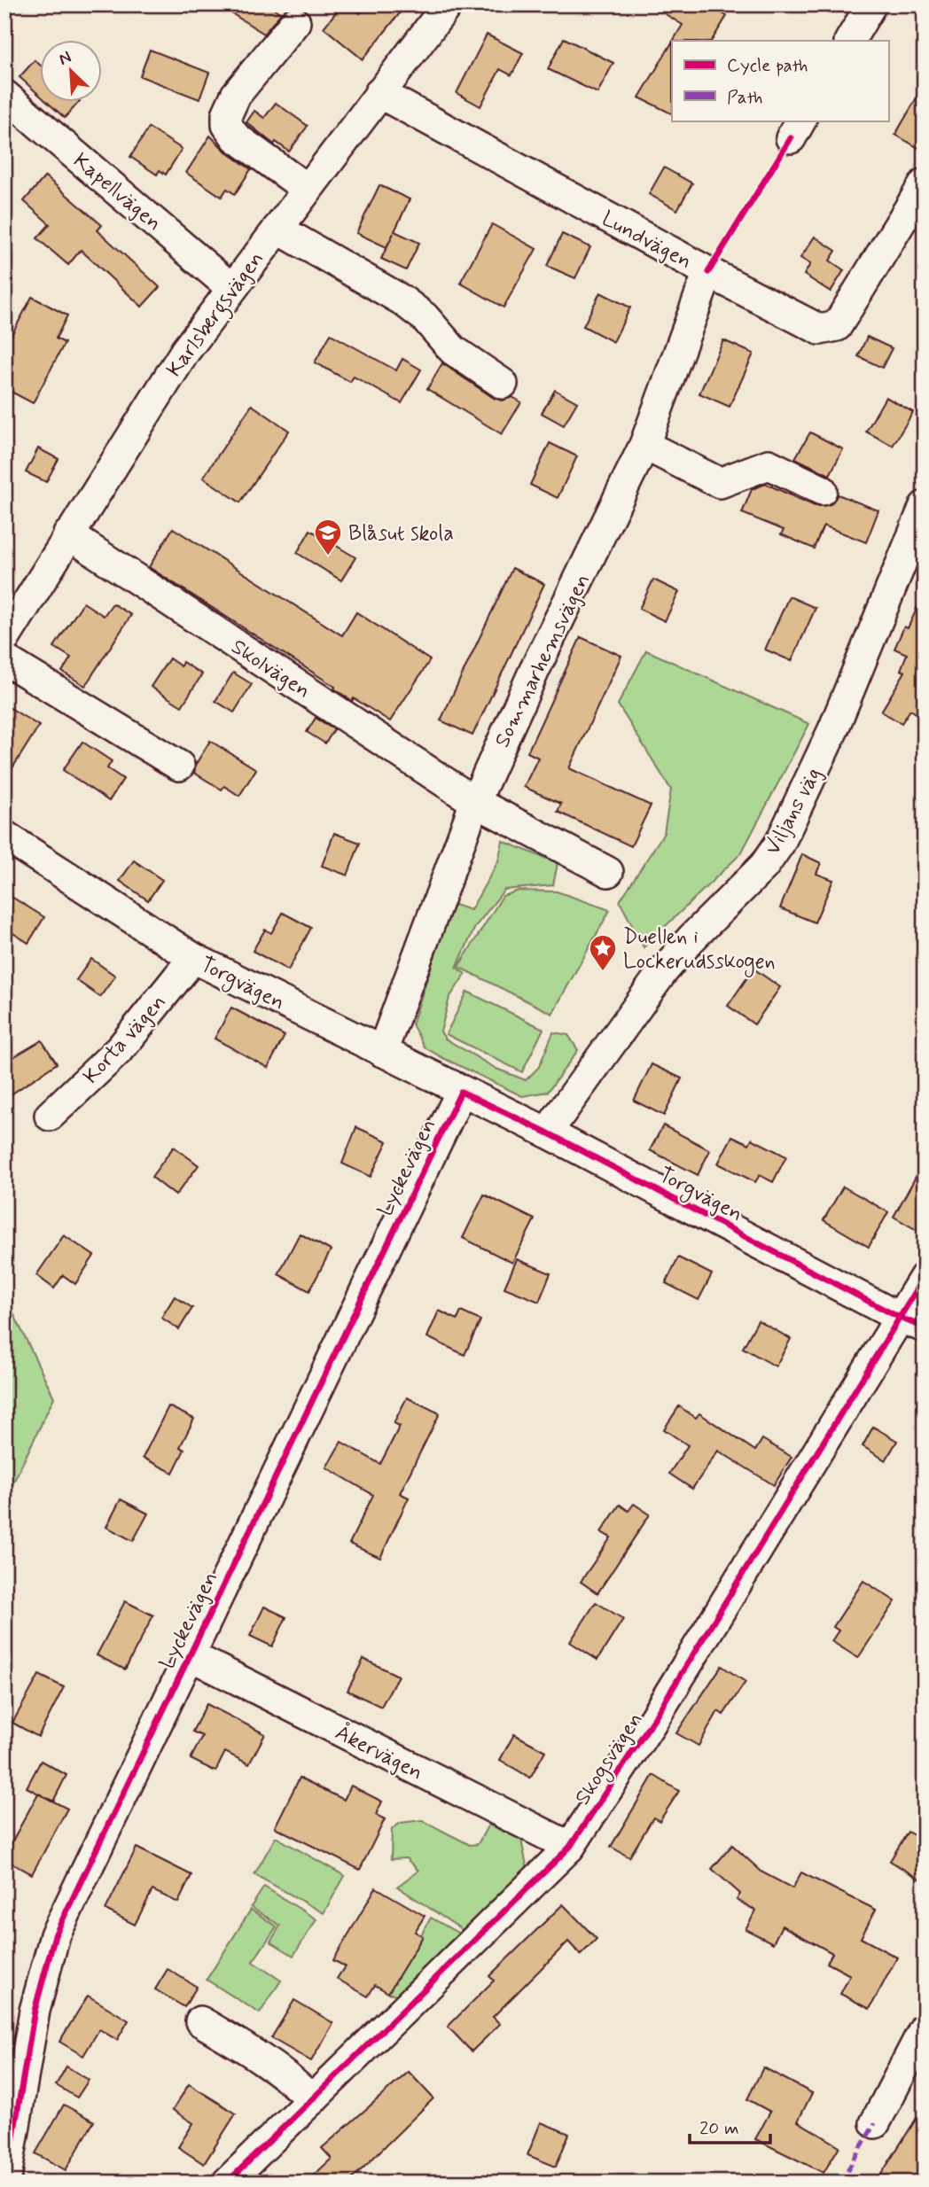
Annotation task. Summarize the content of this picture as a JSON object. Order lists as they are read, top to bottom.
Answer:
{
  "streets": {
    "street": [
      "Kapellvägen",
      "Lundvägen",
      "Karlsbergsvägen",
      "Sommarhemsvägen",
      "Skolvägen",
      "Viljans väg",
      "Torgvägen",
      "Korta vägen",
      "Lyckevägen",
      "Åkervägen",
      "Skogsvägen"
    ]
  },
  "crossings": [
    ["Kapellvägen", "Karlsbergsvägen"],
    ["Lundvägen", "Karlsbergsvägen"],
    ["Lundvägen", "Sommarhemsvägen"],
    ["Karlsbergsvägen", "Skolvägen"],
    ["Sommarhemsvägen", "Skolvägen"],
    ["Sommarhemsvägen", "Torgvägen"],
    ["Viljans väg", "Torgvägen"],
    ["Torgvägen", "Korta vägen"],
    ["Torgvägen", "Lyckevägen"],
    ["Torgvägen", "Skogsvägen"],
    ["Lyckevägen", "Åkervägen"],
    ["Åkervägen", "Skogsvägen"]
  ],
  "places": {
    "school or university": ["Blåsut skola"],
    "place": ["Duellen i Lockerudsskogen"]
  },
  "legend": ["Cycle path", "Path"],
  "scale_bar": "20 m",
  "north": "top left"
}
